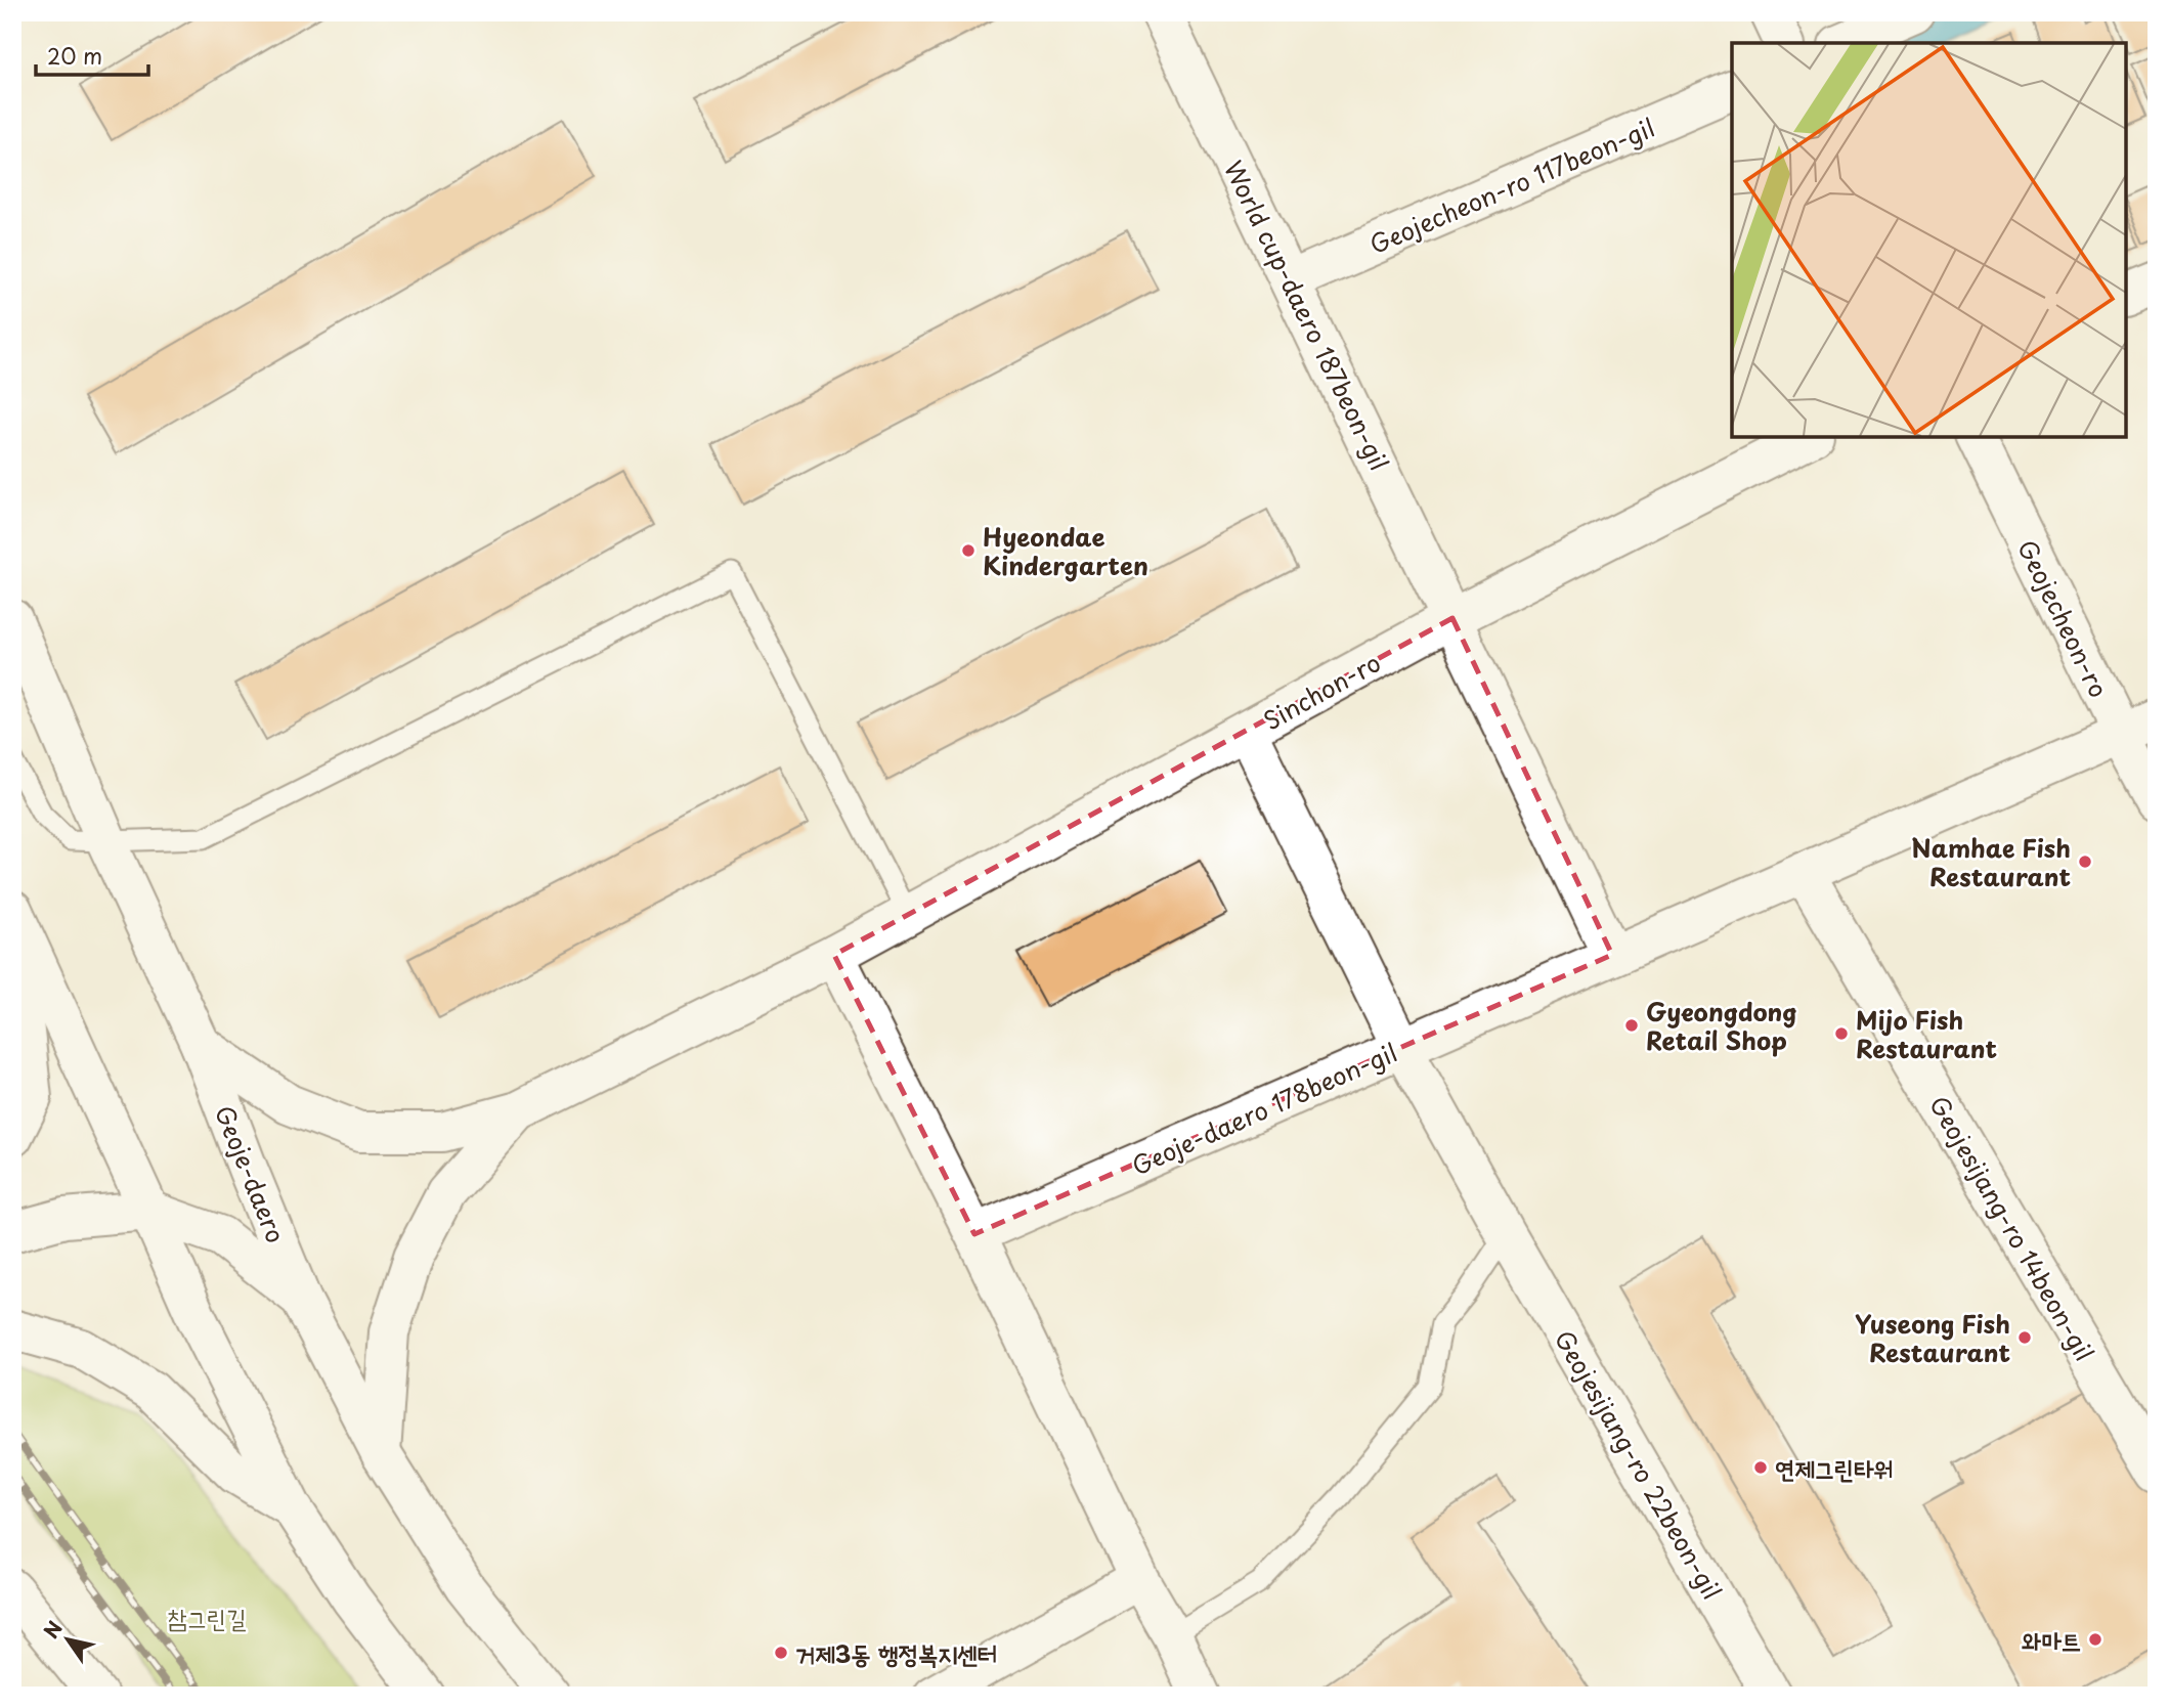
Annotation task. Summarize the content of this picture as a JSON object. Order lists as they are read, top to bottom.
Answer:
{
  "streets": {
    "street": [
      "Geojecheon-ro 117beon-gil",
      "World cup-daero 187beon-gil",
      "Geojecheon-ro",
      "Sinchon-ro",
      "Geoje-daero 178beon-gil",
      "Geoje-daero",
      "Geojesijang-ro 14beon-gil",
      "Geojesijang-ro 22beon-gil"
    ]
  },
  "crossings": [
    ["Geojecheon-ro 117beon-gil", "World cup-daero 187beon-gil"],
    ["World cup-daero 187beon-gil", "Sinchon-ro"],
    ["World cup-daero 187beon-gil", "Geoje-daero 178beon-gil"],
    ["Geojecheon-ro", "Geoje-daero 178beon-gil"],
    ["Sinchon-ro", "Geojesijang-ro 22beon-gil"],
    ["Geoje-daero 178beon-gil", "Geojesijang-ro 14beon-gil"],
    ["Geoje-daero 178beon-gil", "Geojesijang-ro 22beon-gil"]
  ],
  "parks": ["참그린길"],
  "places": [
    "Hyeondae Kindergarten",
    "Namhae Fish Restaurant",
    "Gyeongdong Retail Shop",
    "Mijo Fish Restaurant",
    "Yuseong Fish Restaurant",
    "연제그린타워",
    "와마트",
    "거제3동 행정복지센터"
  ],
  "scale_bar": "20 m",
  "north": "top left"
}
